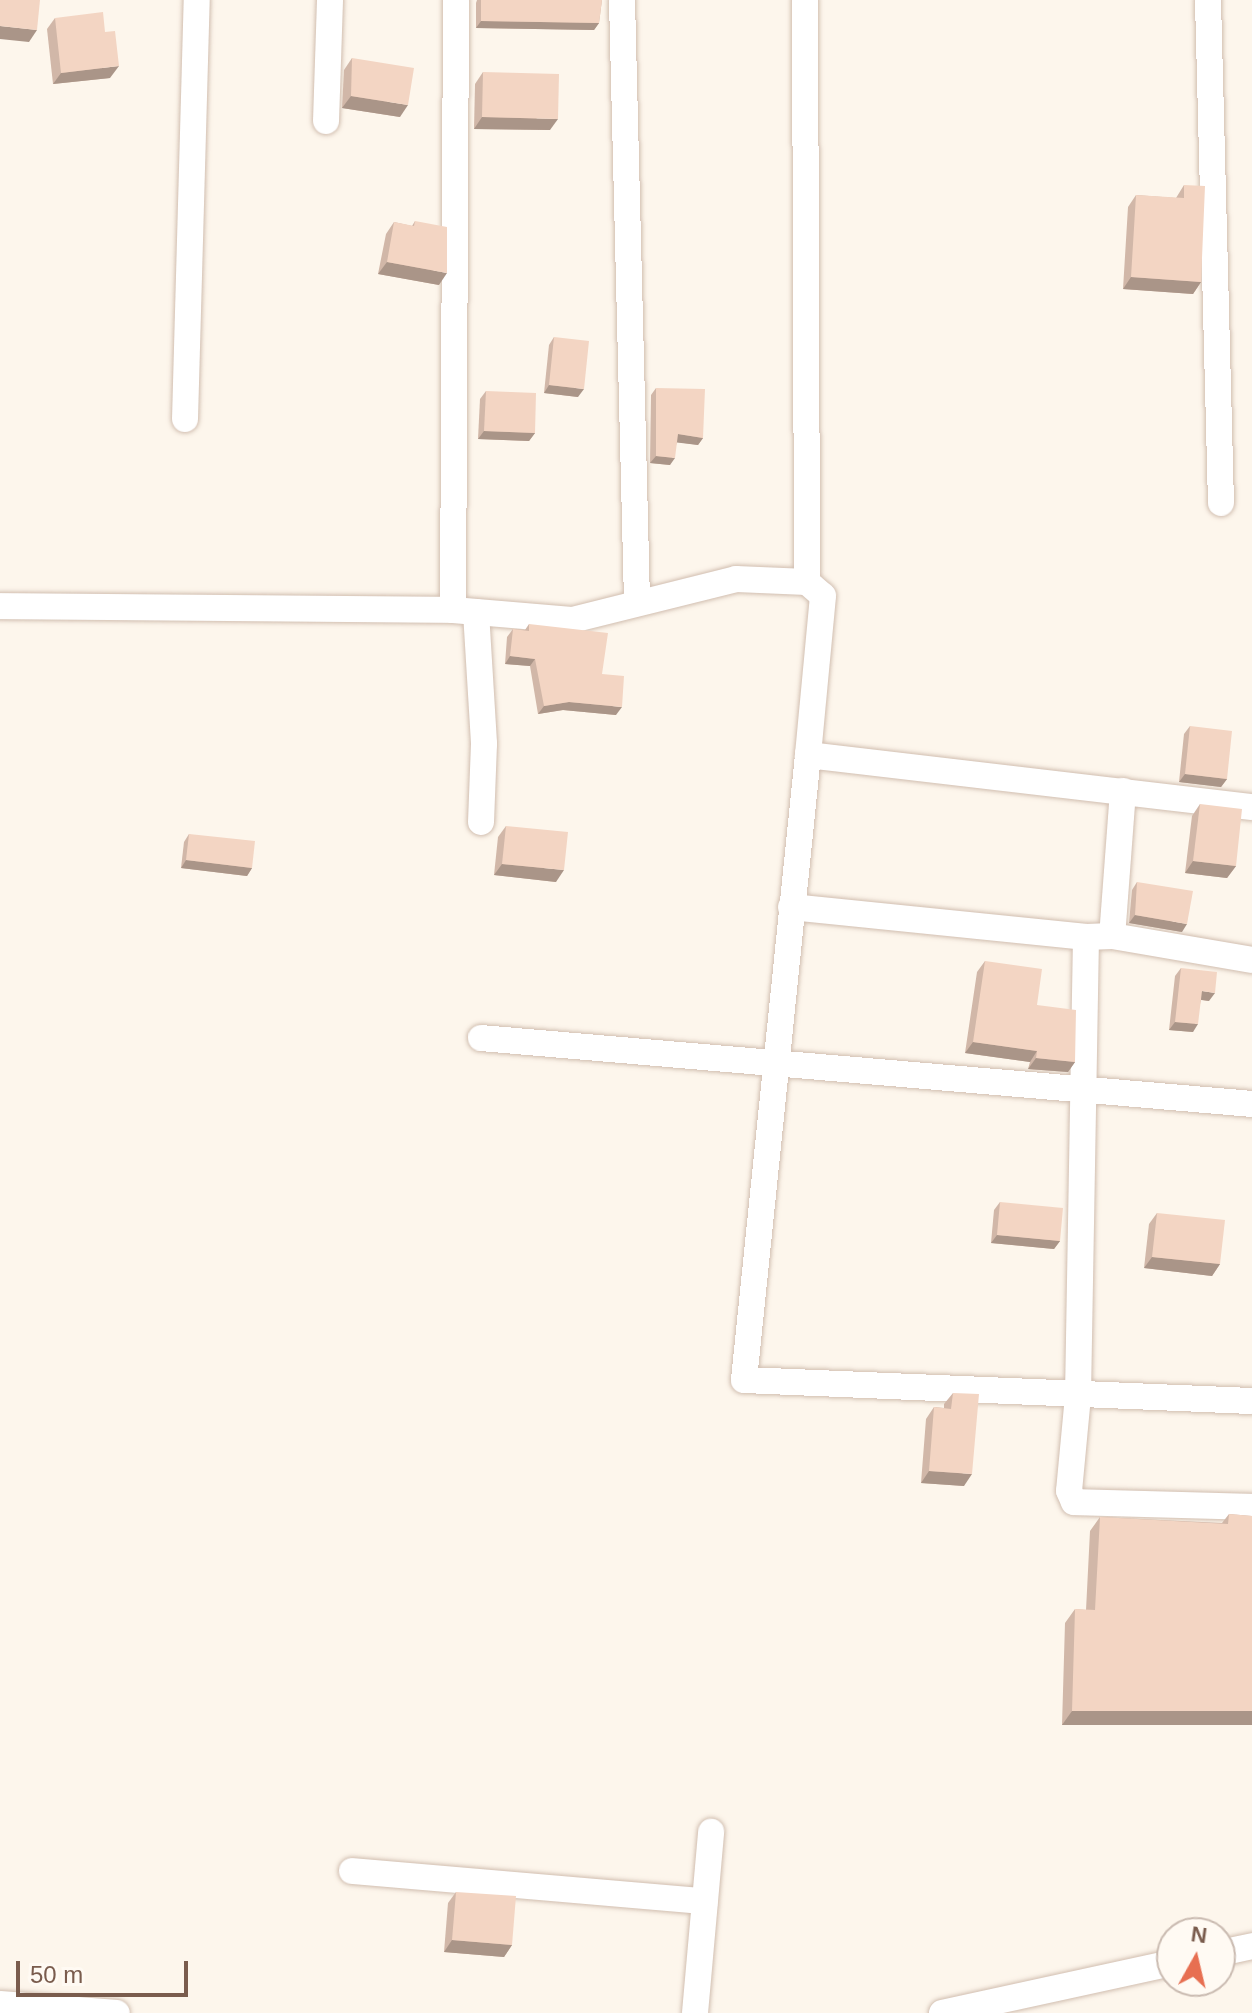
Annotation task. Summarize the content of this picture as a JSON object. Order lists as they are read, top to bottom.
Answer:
{
  "scale_bar": "50 m",
  "north": "top"
}
